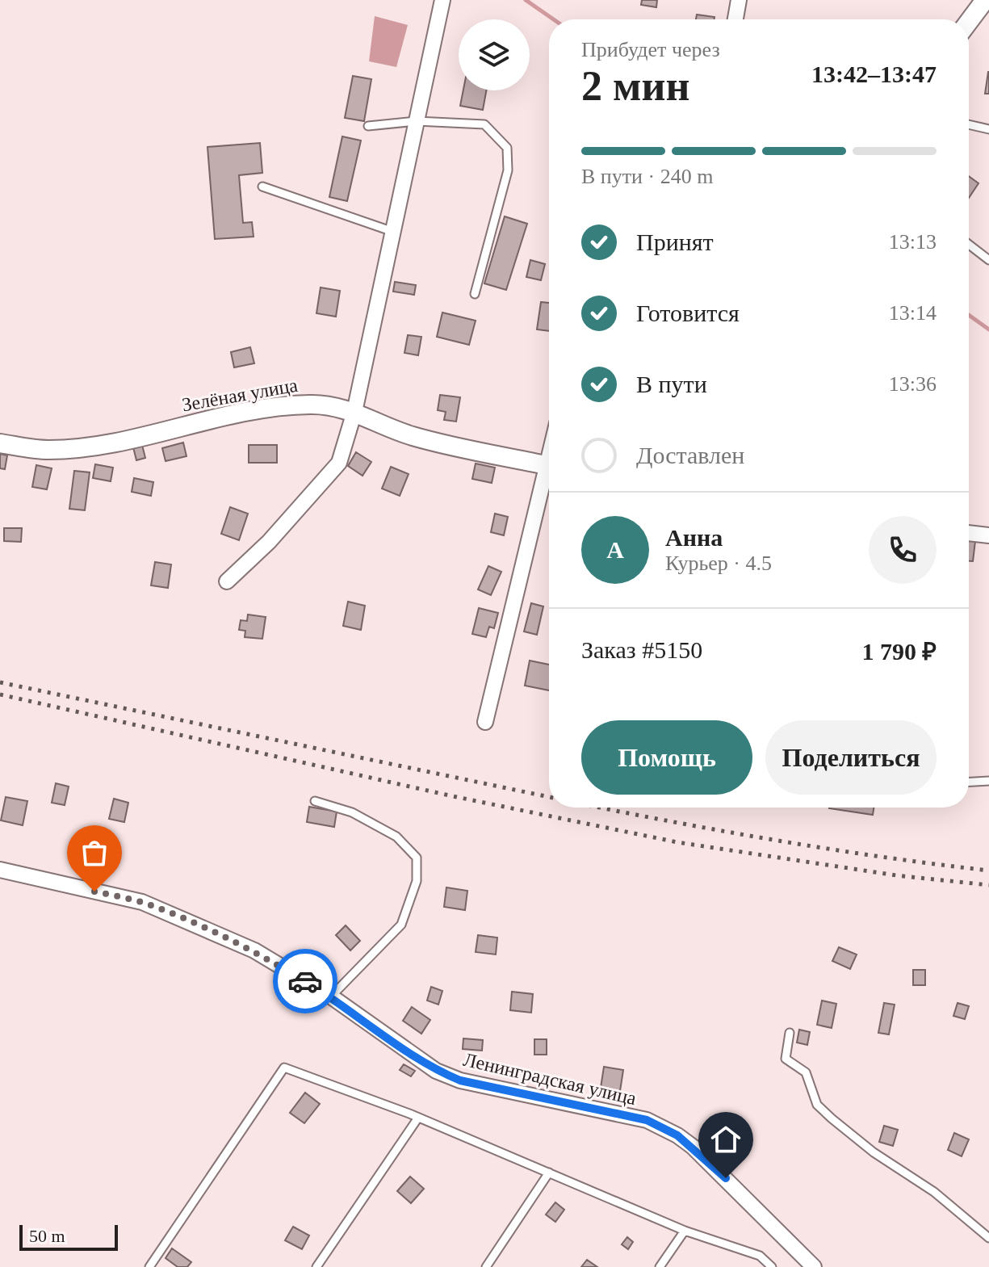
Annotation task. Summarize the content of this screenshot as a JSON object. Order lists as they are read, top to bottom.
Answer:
{
  "streets": {
    "street": ["Зелёная улица", "Ленинградская улица"]
  },
  "scale_bar": "50 m",
  "page": {
    "heading": ["2 мин", "Прибудет через", "13:42–13:47"],
    "panel": [
      "Анна",
      "Курьер · 4.5",
      "Заказ #5150",
      "1 790 ₽"
    ],
    "bar": "В пути · 240 m",
    "list": [
      ["Принят", "13:13"],
      ["Готовится", "13:14"],
      ["В пути", "13:36"],
      "Доставлен"
    ],
    "round": "А",
    "buttons": ["Помощь", "Поделиться"],
    "scale": "50 m"
  }
}
